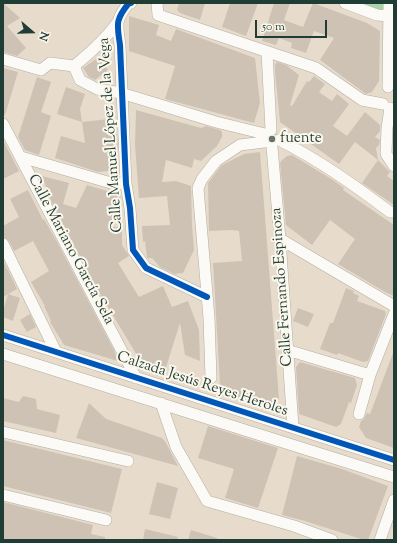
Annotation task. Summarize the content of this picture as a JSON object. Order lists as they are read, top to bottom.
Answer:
{
  "streets": {
    "street": [
      "Calle Manuel López de la Vega",
      "Calle Mariano García Sela",
      "Calle Fernando Espinoza",
      "Calzada Jesús Reyes Heroles"
    ]
  },
  "crossings": [
    ["Calle Mariano García Sela", "Calzada Jesús Reyes Heroles"],
    ["Calle Fernando Espinoza", "Calzada Jesús Reyes Heroles"]
  ],
  "places": ["fuente"],
  "scale_bar": "50 m",
  "north": "right"
}
